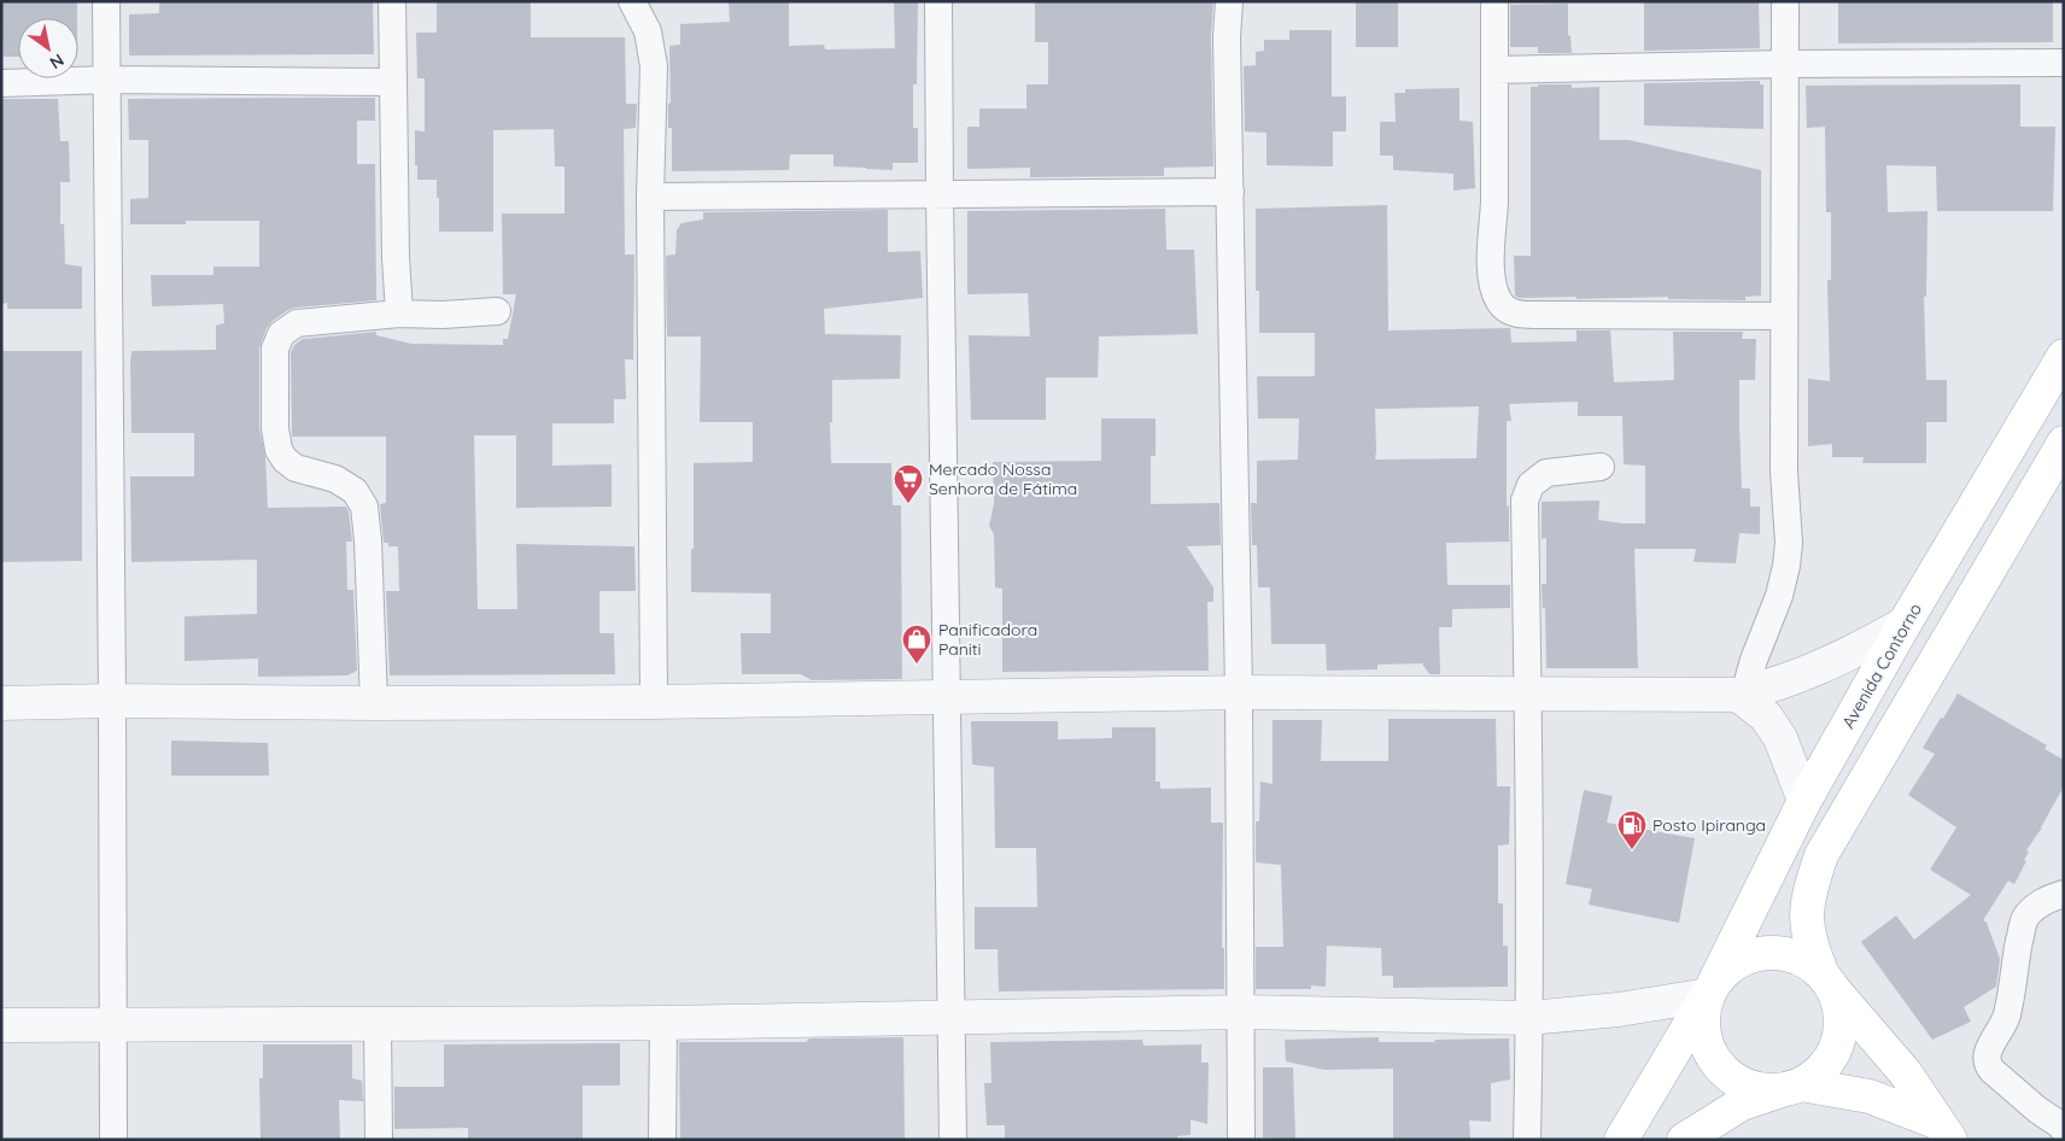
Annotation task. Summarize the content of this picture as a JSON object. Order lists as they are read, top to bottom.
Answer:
{
  "streets": {
    "main road": ["Avenida Contorno"]
  },
  "places": {
    "supermarket": ["Mercado Nossa Senhora de Fátima"],
    "shop": ["Panificadora Paniti"],
    "fuel station": ["Posto Ipiranga"]
  },
  "north": "bottom right"
}
